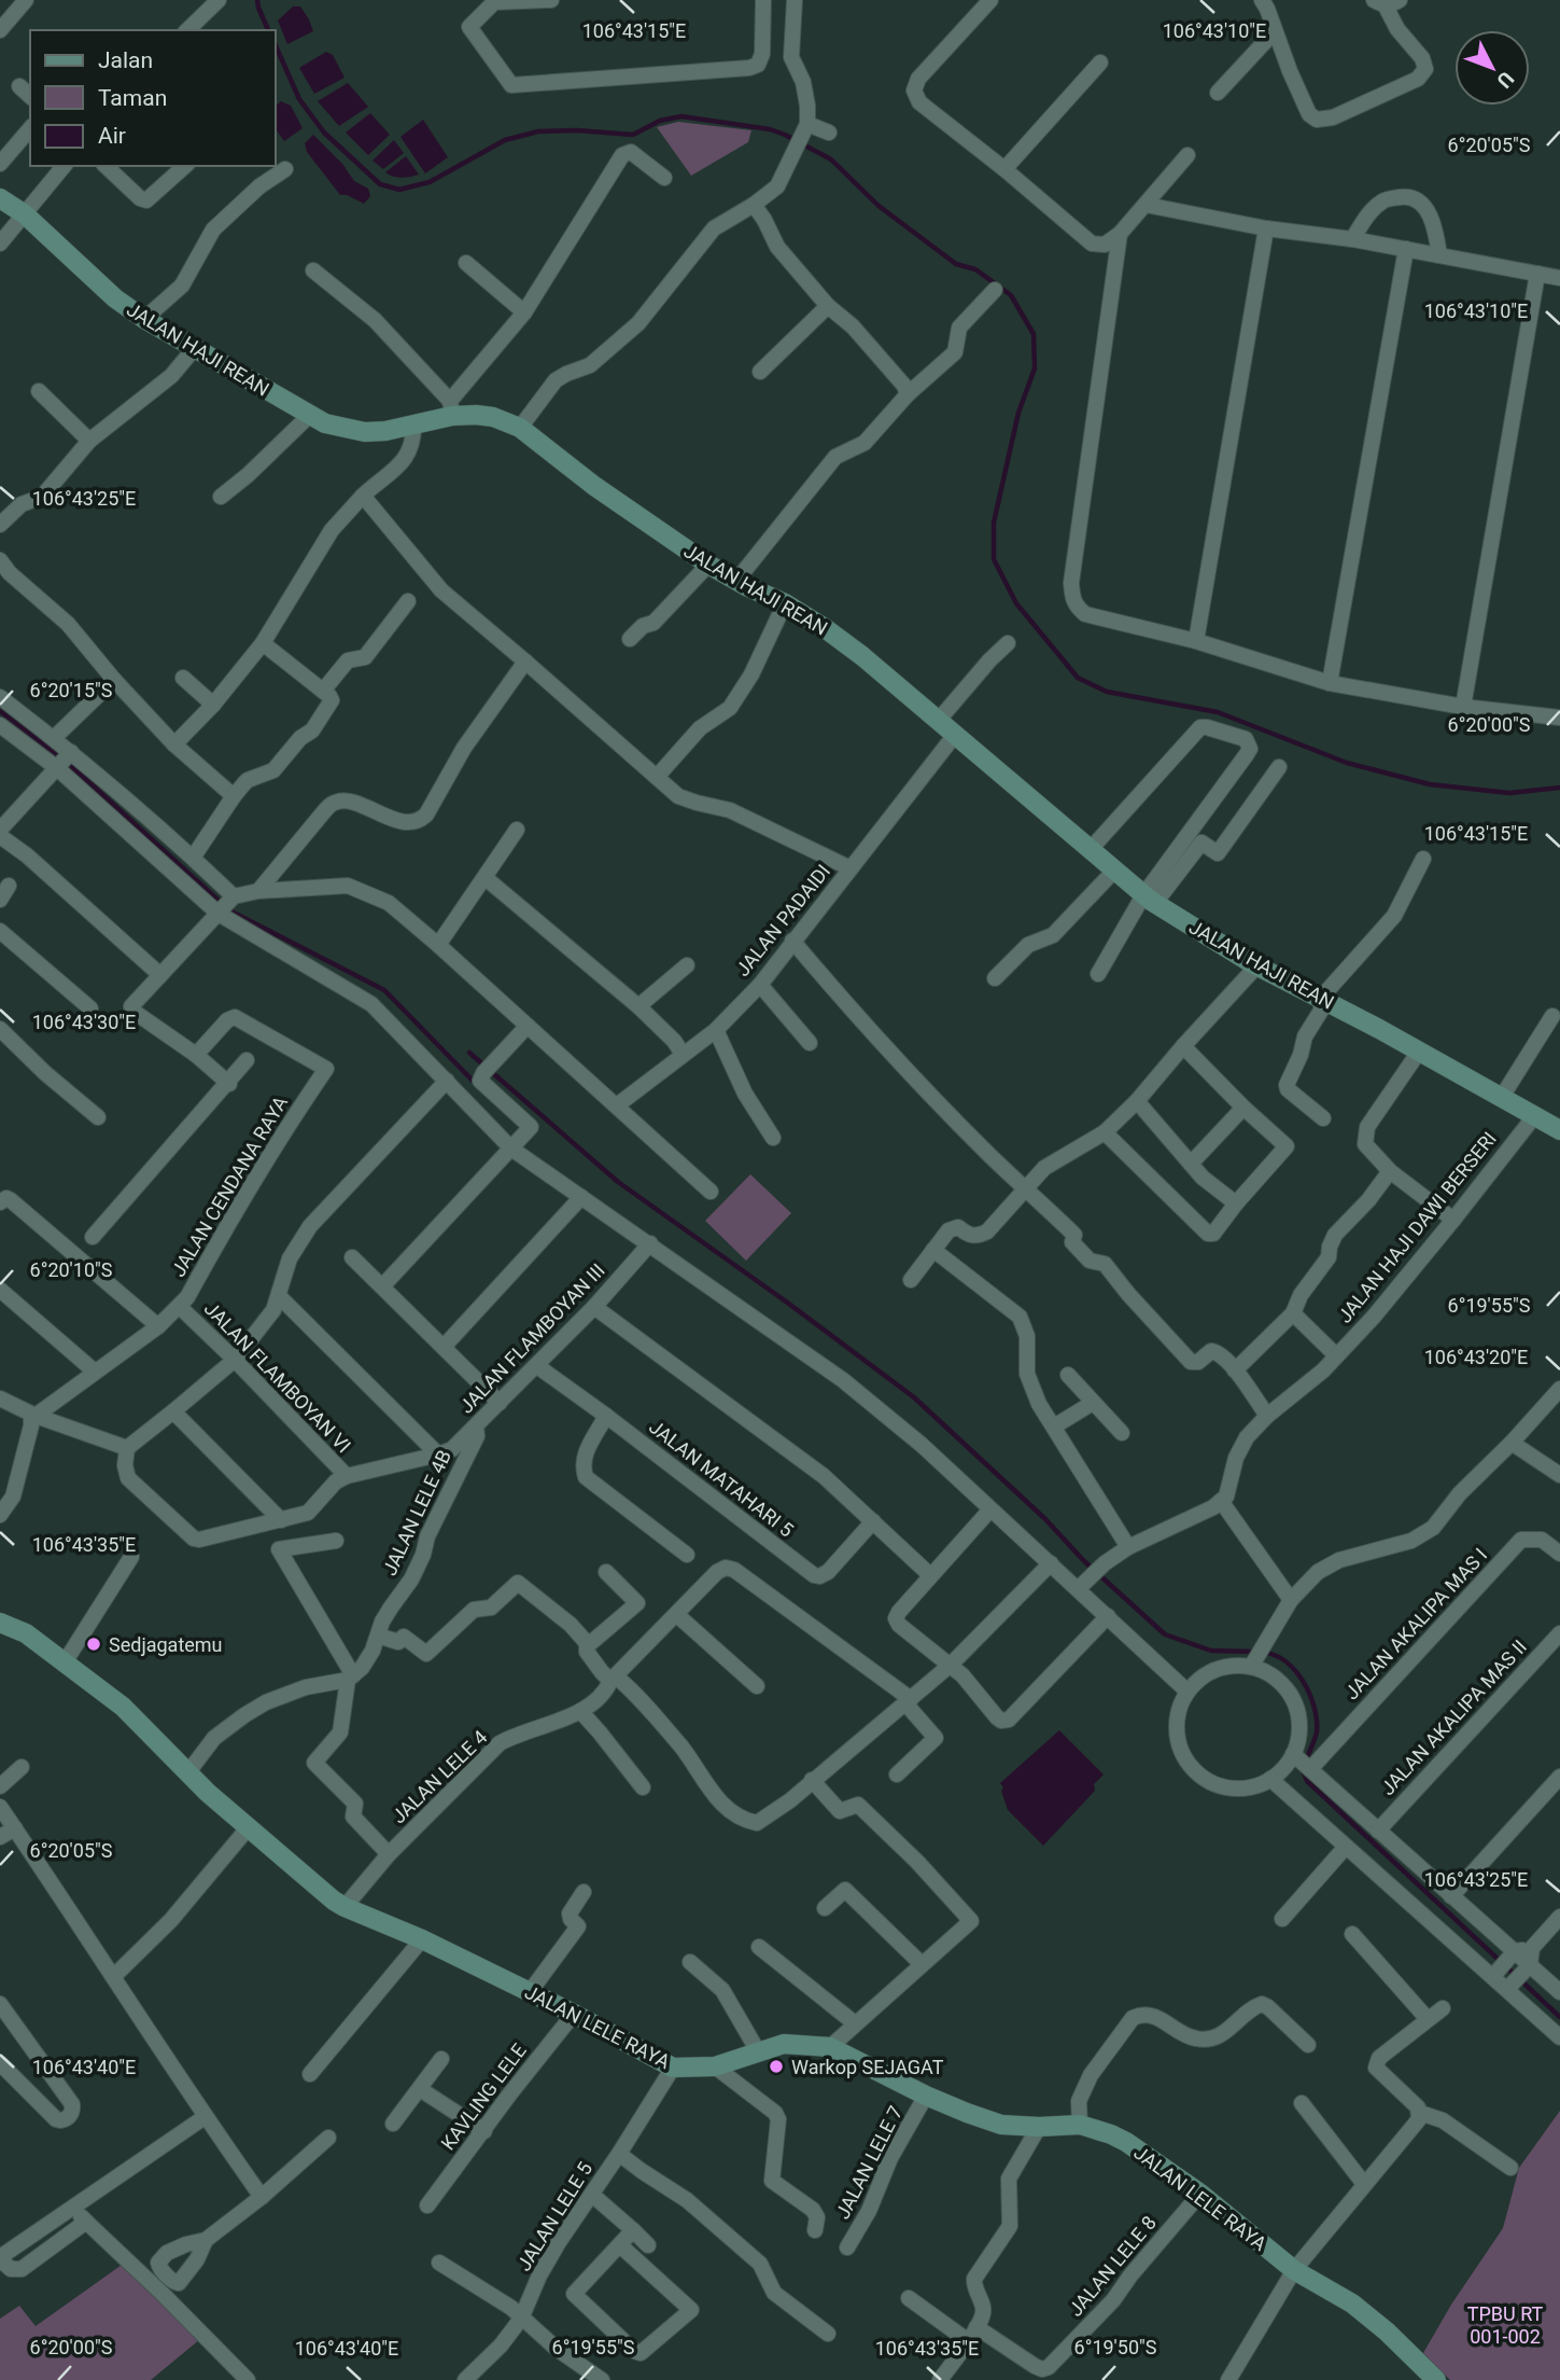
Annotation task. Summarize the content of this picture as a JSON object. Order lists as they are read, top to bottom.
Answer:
{
  "streets": {
    "street": [
      "JALAN HAJI REAN",
      "JALAN PADAIDI",
      "JALAN CENDANA RAYA",
      "JALAN HAJI DAWI BERSERI",
      "JALAN FLAMBOYAN III",
      "JALAN FLAMBOYAN VI",
      "JALAN MATAHARI 5",
      "JALAN LELE 4B",
      "JALAN AKALIPA MAS I",
      "JALAN AKALIPA MAS II",
      "JALAN LELE 4",
      "JALAN LELE RAYA",
      "KAVLING LELE",
      "JALAN LELE 7",
      "JALAN LELE 5",
      "JALAN LELE 8"
    ]
  },
  "crossings": [
    ["JALAN HAJI REAN", "JALAN PADAIDI"],
    ["JALAN HAJI REAN", "JALAN HAJI DAWI BERSERI"],
    ["JALAN CENDANA RAYA", "JALAN FLAMBOYAN VI"],
    ["JALAN FLAMBOYAN III", "JALAN MATAHARI 5"],
    ["JALAN FLAMBOYAN III", "JALAN LELE 4B"],
    ["JALAN LELE 4", "JALAN LELE RAYA"],
    ["JALAN LELE RAYA", "KAVLING LELE"],
    ["JALAN LELE RAYA", "JALAN LELE 7"],
    ["JALAN LELE RAYA", "JALAN LELE 5"],
    ["JALAN LELE RAYA", "JALAN LELE 8"]
  ],
  "parks": ["TPBU RT 001-002"],
  "places": ["Sedjagatemu", "Warkop SEJAGAT"],
  "legend": ["Jalan", "Taman", "Air"],
  "north": "bottom right",
  "coordinates": [
    "106°43'15\"E",
    "106°43'10\"E",
    "6°20'05\"S",
    "106°43'25\"E",
    "6°20'15\"S",
    "6°20'00\"S",
    "106°43'30\"E",
    "6°20'10\"S",
    "6°19'55\"S",
    "106°43'20\"E",
    "106°43'35\"E",
    "106°43'40\"E",
    "6°19'50\"S"
  ]
}
